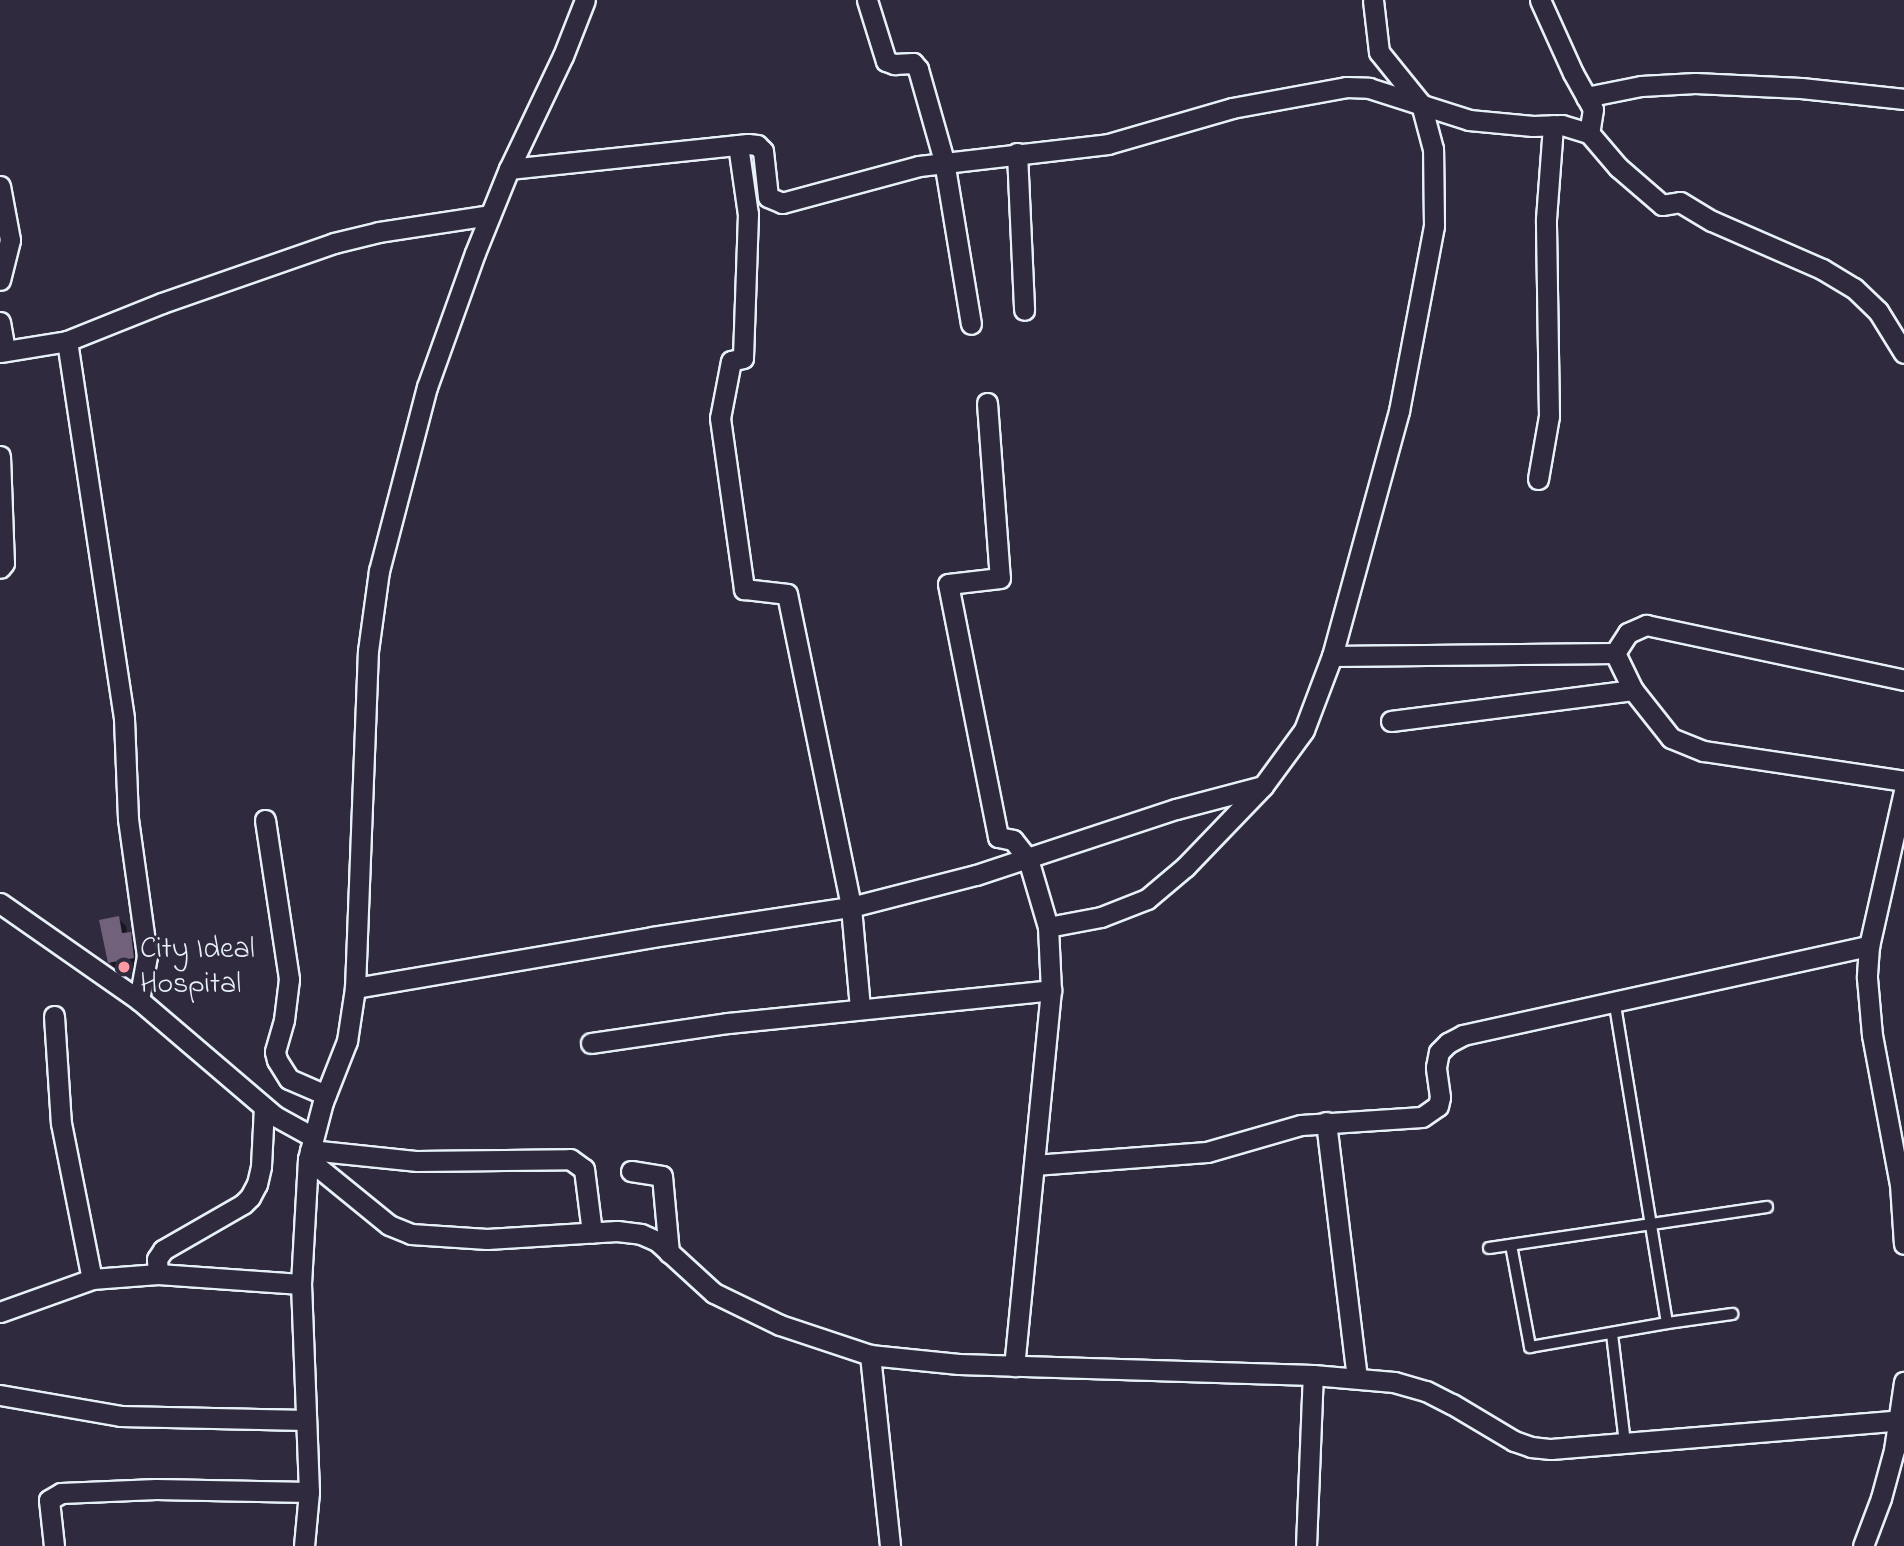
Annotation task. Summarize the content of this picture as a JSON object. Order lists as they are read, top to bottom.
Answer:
{
  "places": ["City Ideal Hospital"]
}
